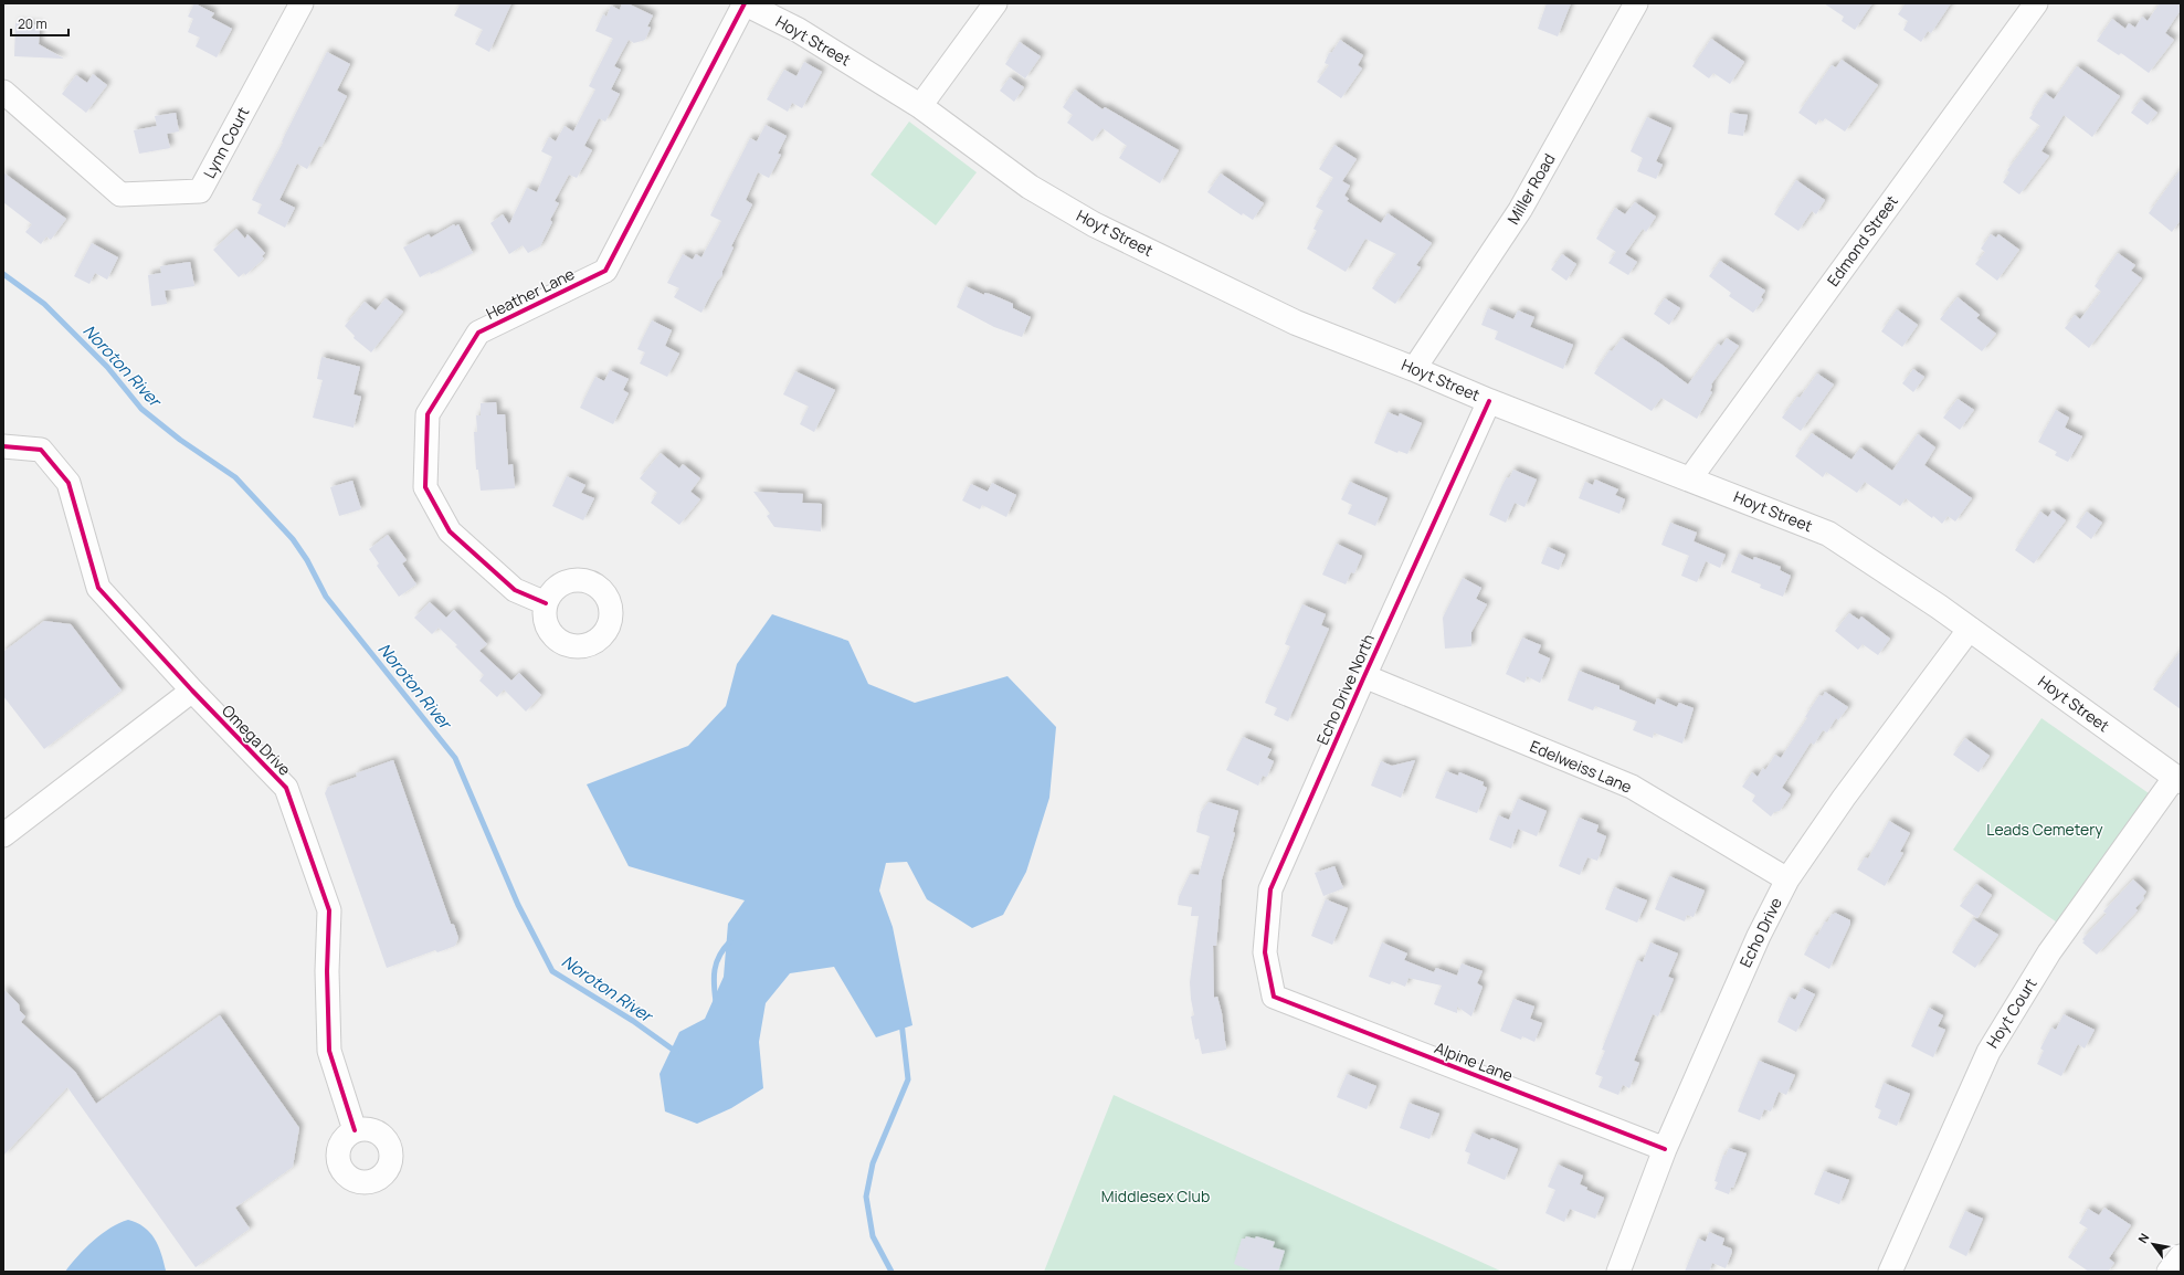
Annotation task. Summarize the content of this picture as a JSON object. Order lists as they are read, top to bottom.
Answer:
{
  "streets": {
    "main road": ["Hoyt Street"],
    "street": [
      "Lynn Court",
      "Miller Road",
      "Edmond Street",
      "Heather Lane",
      "Echo Drive North",
      "Omega Drive",
      "Edelweiss Lane",
      "Echo Drive",
      "Hoyt Court",
      "Alpine Lane"
    ]
  },
  "crossings": [
    ["Hoyt Street", "Miller Road"],
    ["Hoyt Street", "Edmond Street"],
    ["Hoyt Street", "Heather Lane"],
    ["Hoyt Street", "Echo Drive North"],
    ["Hoyt Street", "Echo Drive"],
    ["Hoyt Street", "Hoyt Court"],
    ["Echo Drive North", "Edelweiss Lane"],
    ["Echo Drive North", "Alpine Lane"],
    ["Edelweiss Lane", "Echo Drive"],
    ["Echo Drive", "Alpine Lane"]
  ],
  "water": ["Noroton River"],
  "parks": ["Leads Cemetery", "Middlesex Club"],
  "scale_bar": "20 m",
  "north": "top left"
}
